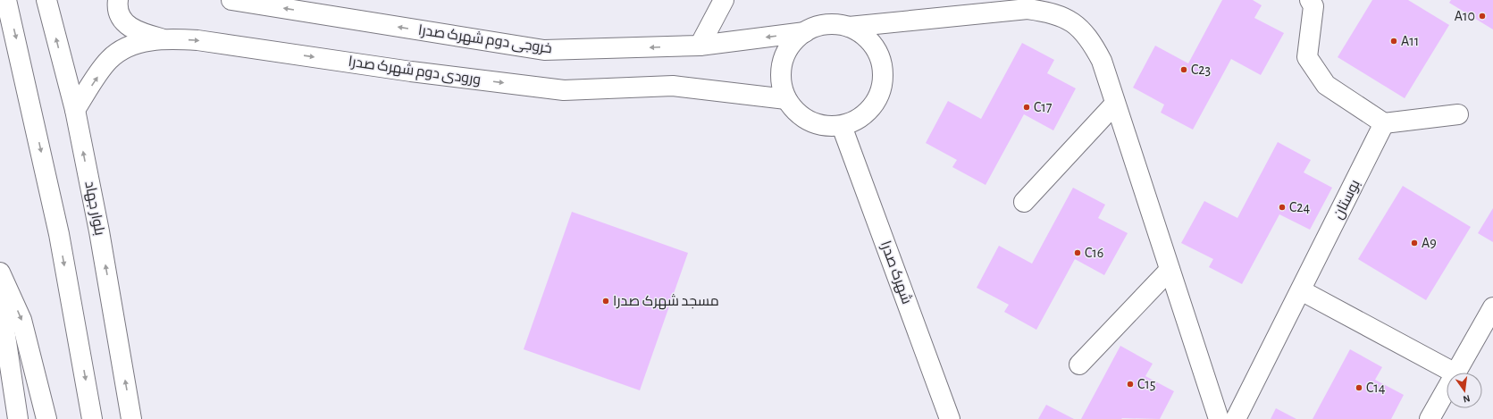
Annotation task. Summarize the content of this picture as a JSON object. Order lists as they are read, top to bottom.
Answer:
{
  "streets": {
    "street": [
      "خروجی دوم شهرک صدرا",
      "ورودی دوم شهرک صدرا",
      "بوستان",
      "بلوار جهاد",
      "شهرک صدرا"
    ]
  },
  "crossings": [
    ["خروجی دوم شهرک صدرا", "ورودی دوم شهرک صدرا"],
    ["خروجی دوم شهرک صدرا", "شهرک صدرا"],
    ["ورودی دوم شهرک صدرا", "بلوار جهاد"],
    ["ورودی دوم شهرک صدرا", "شهرک صدرا"]
  ],
  "one_way": ["خروجی دوم شهرک صدرا", "ورودی دوم شهرک صدرا"],
  "places": [
    "A10",
    "A11",
    "C23",
    "C17",
    "C24",
    "A9",
    "C16",
    "مسجد شهرک صدرا",
    "C15",
    "C14"
  ],
  "north": "bottom"
}
